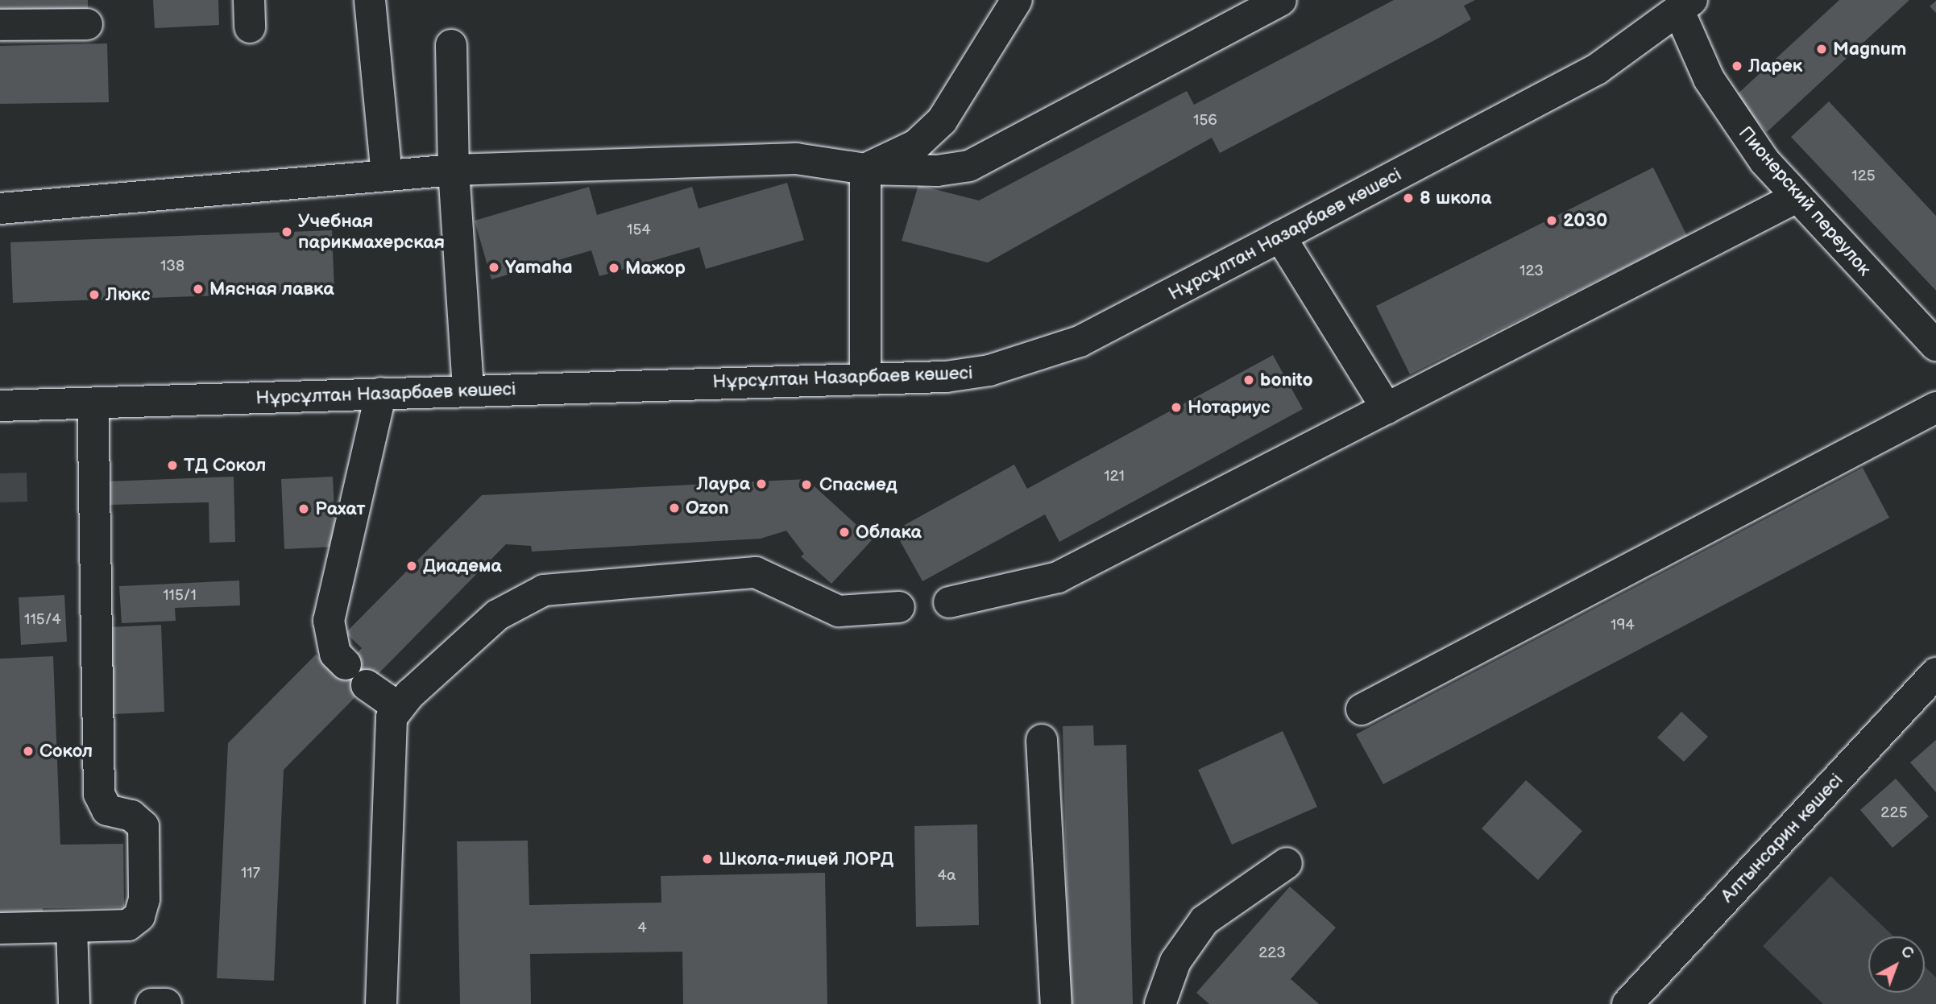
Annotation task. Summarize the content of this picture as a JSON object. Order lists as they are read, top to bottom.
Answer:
{
  "streets": {
    "main road": ["Пионерский переулок", "Нұрсұлтан Назарбаев көшесі", "Алтынсарин көшесі"]
  },
  "crossings": [
    ["Пионерский переулок", "Нұрсұлтан Назарбаев көшесі"]
  ],
  "places": [
    "Magnum",
    "Ларек",
    "8 школа",
    "2030",
    "Учебная парикмахерская",
    "Yamaha",
    "Мажор",
    "Мясная лавка",
    "Люкс",
    "bonito",
    "Нотариус",
    "ТД Сокол",
    "Лаура",
    "Спасмед",
    "Ozon",
    "Рахат",
    "Облака",
    "Диадема",
    "Сокол",
    "Школа-лицей ЛОРД"
  ],
  "house_numbers": [
    "156",
    "125",
    "154",
    "138",
    "123",
    "121",
    "115/1",
    "115/4",
    "194",
    "225",
    "117",
    "4а",
    "4",
    "223"
  ],
  "north": "top right"
}
